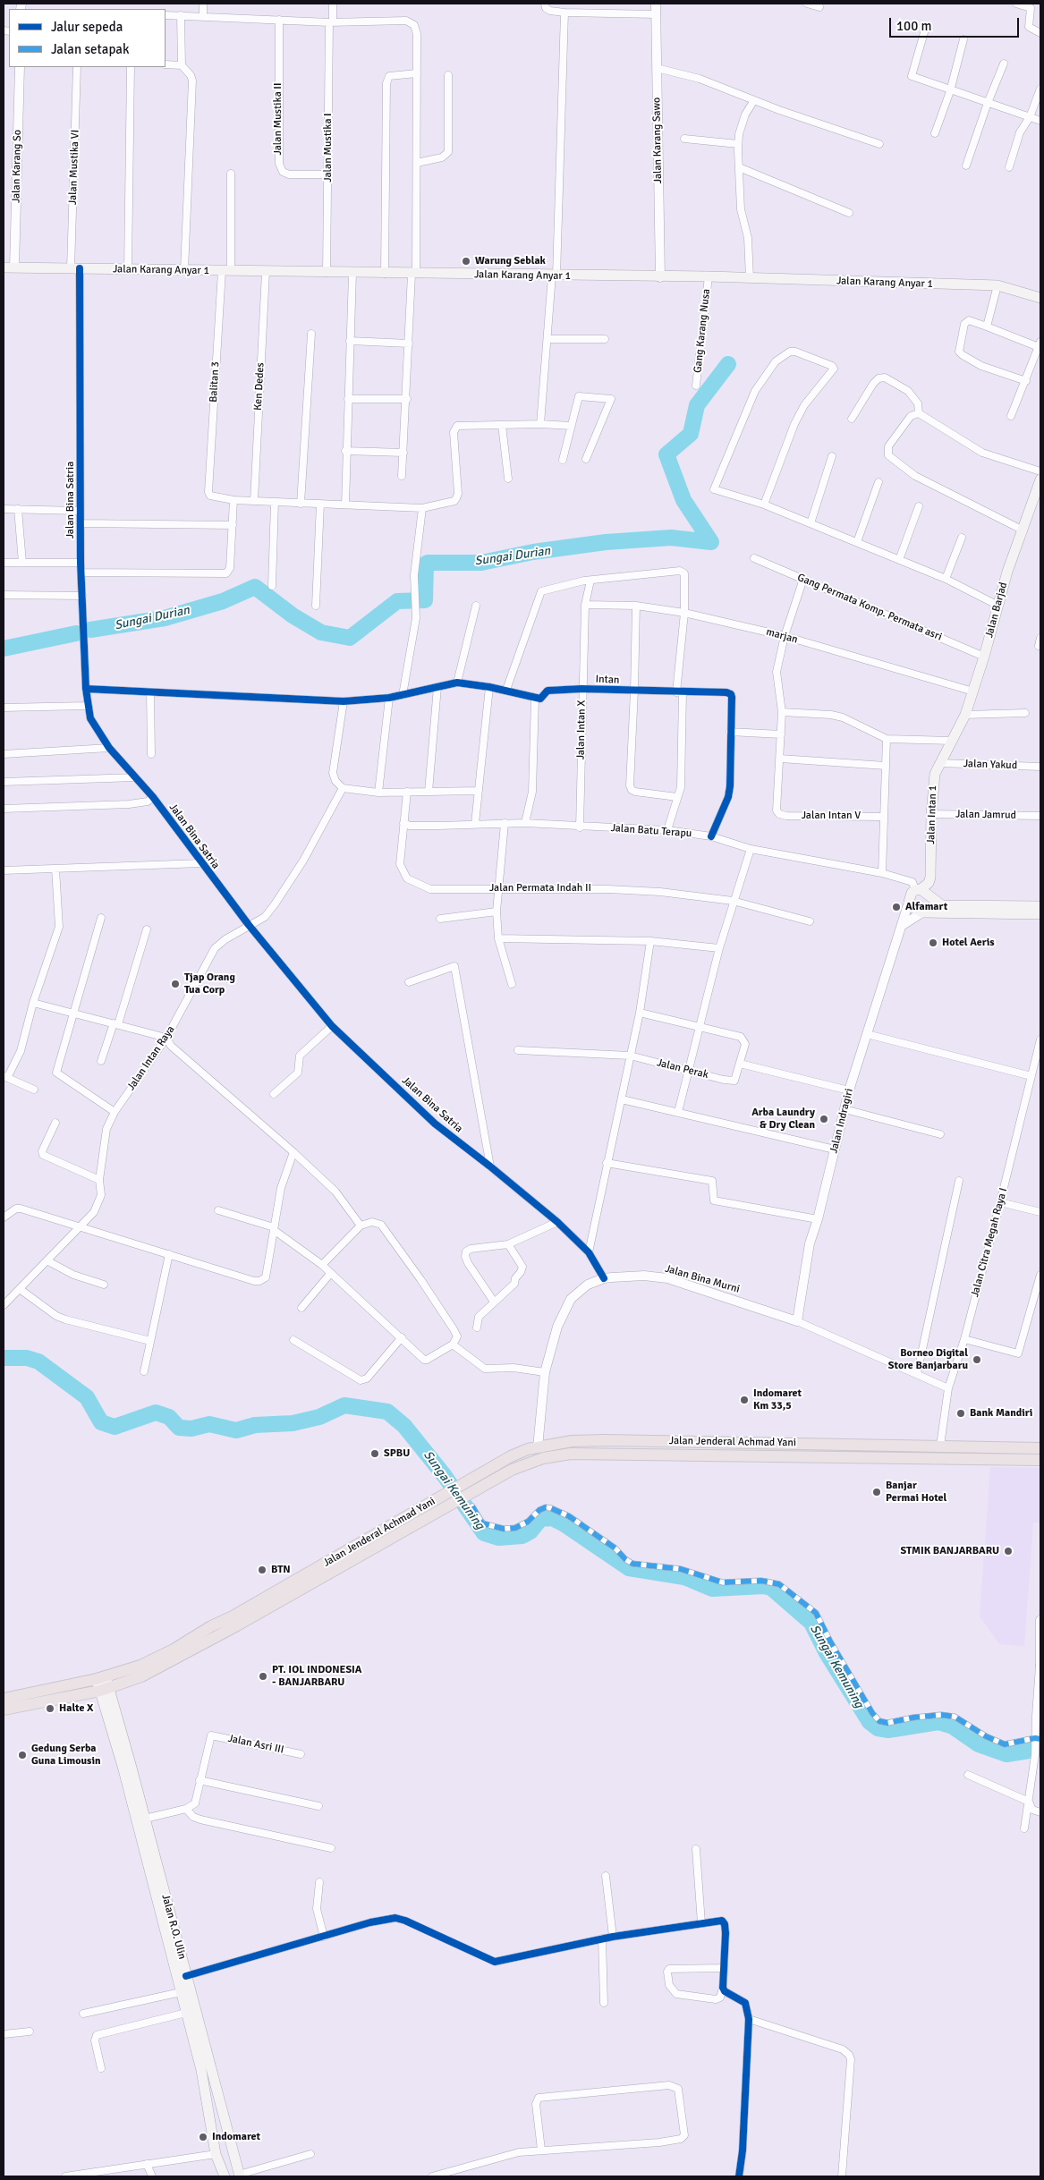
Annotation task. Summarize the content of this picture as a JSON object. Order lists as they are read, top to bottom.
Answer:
{
  "streets": {
    "highway": ["Jalan Jenderal Achmad Yani"],
    "main road": [
      "Jalan Karang Anyar 1",
      "Jalan Barjad",
      "Jalan Intan 1",
      "Jalan R.O. Ulin"
    ],
    "street": [
      "Jalan Mustika II",
      "Jalan Karang Sawo",
      "Jalan Mustika I",
      "Jalan Karang So",
      "Jalan Mustika VI",
      "Gang Karang Nusa",
      "Balitan 3",
      "Ken Dedes",
      "Jalan Bina Satria",
      "Gang Permata Komp. Permata asri",
      "marjan",
      "Intan",
      "Jalan Intan X",
      "Jalan Yakud",
      "Jalan Jamrud",
      "Jalan Intan V",
      "Jalan Batu Terapu",
      "Jalan Permata Indah II",
      "Jalan Intan Raya",
      "Jalan Perak",
      "Jalan Indragiri",
      "Jalan Citra Megah Raya I",
      "Jalan Bina Murni",
      "Jalan Asri III"
    ]
  },
  "crossings": [
    ["Jalan Mustika II", "Jalan Mustika I"],
    ["Jalan Karang Sawo", "Jalan Karang Anyar 1"],
    ["Jalan Mustika I", "Jalan Karang Anyar 1"],
    ["Jalan Karang So", "Jalan Karang Anyar 1"],
    ["Jalan Mustika VI", "Jalan Karang Anyar 1"],
    ["Jalan Mustika VI", "Jalan Bina Satria"],
    ["Jalan Karang Anyar 1", "Gang Karang Nusa"],
    ["Jalan Karang Anyar 1", "Balitan 3"],
    ["Jalan Karang Anyar 1", "Ken Dedes"],
    ["Jalan Karang Anyar 1", "Jalan Bina Satria"],
    ["Jalan Bina Satria", "Jalan Intan Raya"],
    ["Jalan Bina Satria", "Jalan Bina Murni"],
    ["Gang Permata Komp. Permata asri", "Jalan Barjad"],
    ["Jalan Barjad", "marjan"],
    ["Jalan Barjad", "Jalan Intan 1"],
    ["marjan", "Jalan Intan X"],
    ["Intan", "Jalan Intan X"],
    ["Intan", "Jalan Batu Terapu"],
    ["Jalan Intan X", "Jalan Batu Terapu"],
    ["Jalan Yakud", "Jalan Intan 1"],
    ["Jalan Intan 1", "Jalan Jamrud"],
    ["Jalan Intan 1", "Jalan Batu Terapu"],
    ["Jalan Intan 1", "Jalan Indragiri"],
    ["Jalan Batu Terapu", "Jalan Permata Indah II"],
    ["Jalan Indragiri", "Jalan Bina Murni"],
    ["Jalan Citra Megah Raya I", "Jalan Jenderal Achmad Yani"],
    ["Jalan Bina Murni", "Jalan Jenderal Achmad Yani"],
    ["Jalan Jenderal Achmad Yani", "Jalan R.O. Ulin"]
  ],
  "water": ["Sungai Durian", "Sungai Kemuning"],
  "places": [
    "Warung Seblak",
    "Alfamart",
    "Hotel Aeris",
    "Tjap Orang Tua Corp",
    "Arba Laundry & Dry Clean",
    "Borneo Digital Store Banjarbaru",
    "Indomaret Km 33,5",
    "Bank Mandiri",
    "SPBU",
    "Banjar Permai Hotel",
    "STMIK BANJARBARU",
    "BTN",
    "PT. IOL INDONESIA - BANJARBARU",
    "Halte X",
    "Gedung Serba Guna Limousin",
    "Indomaret"
  ],
  "legend": ["Jalur sepeda", "Jalan setapak"],
  "scale_bar": "100 m"
}
